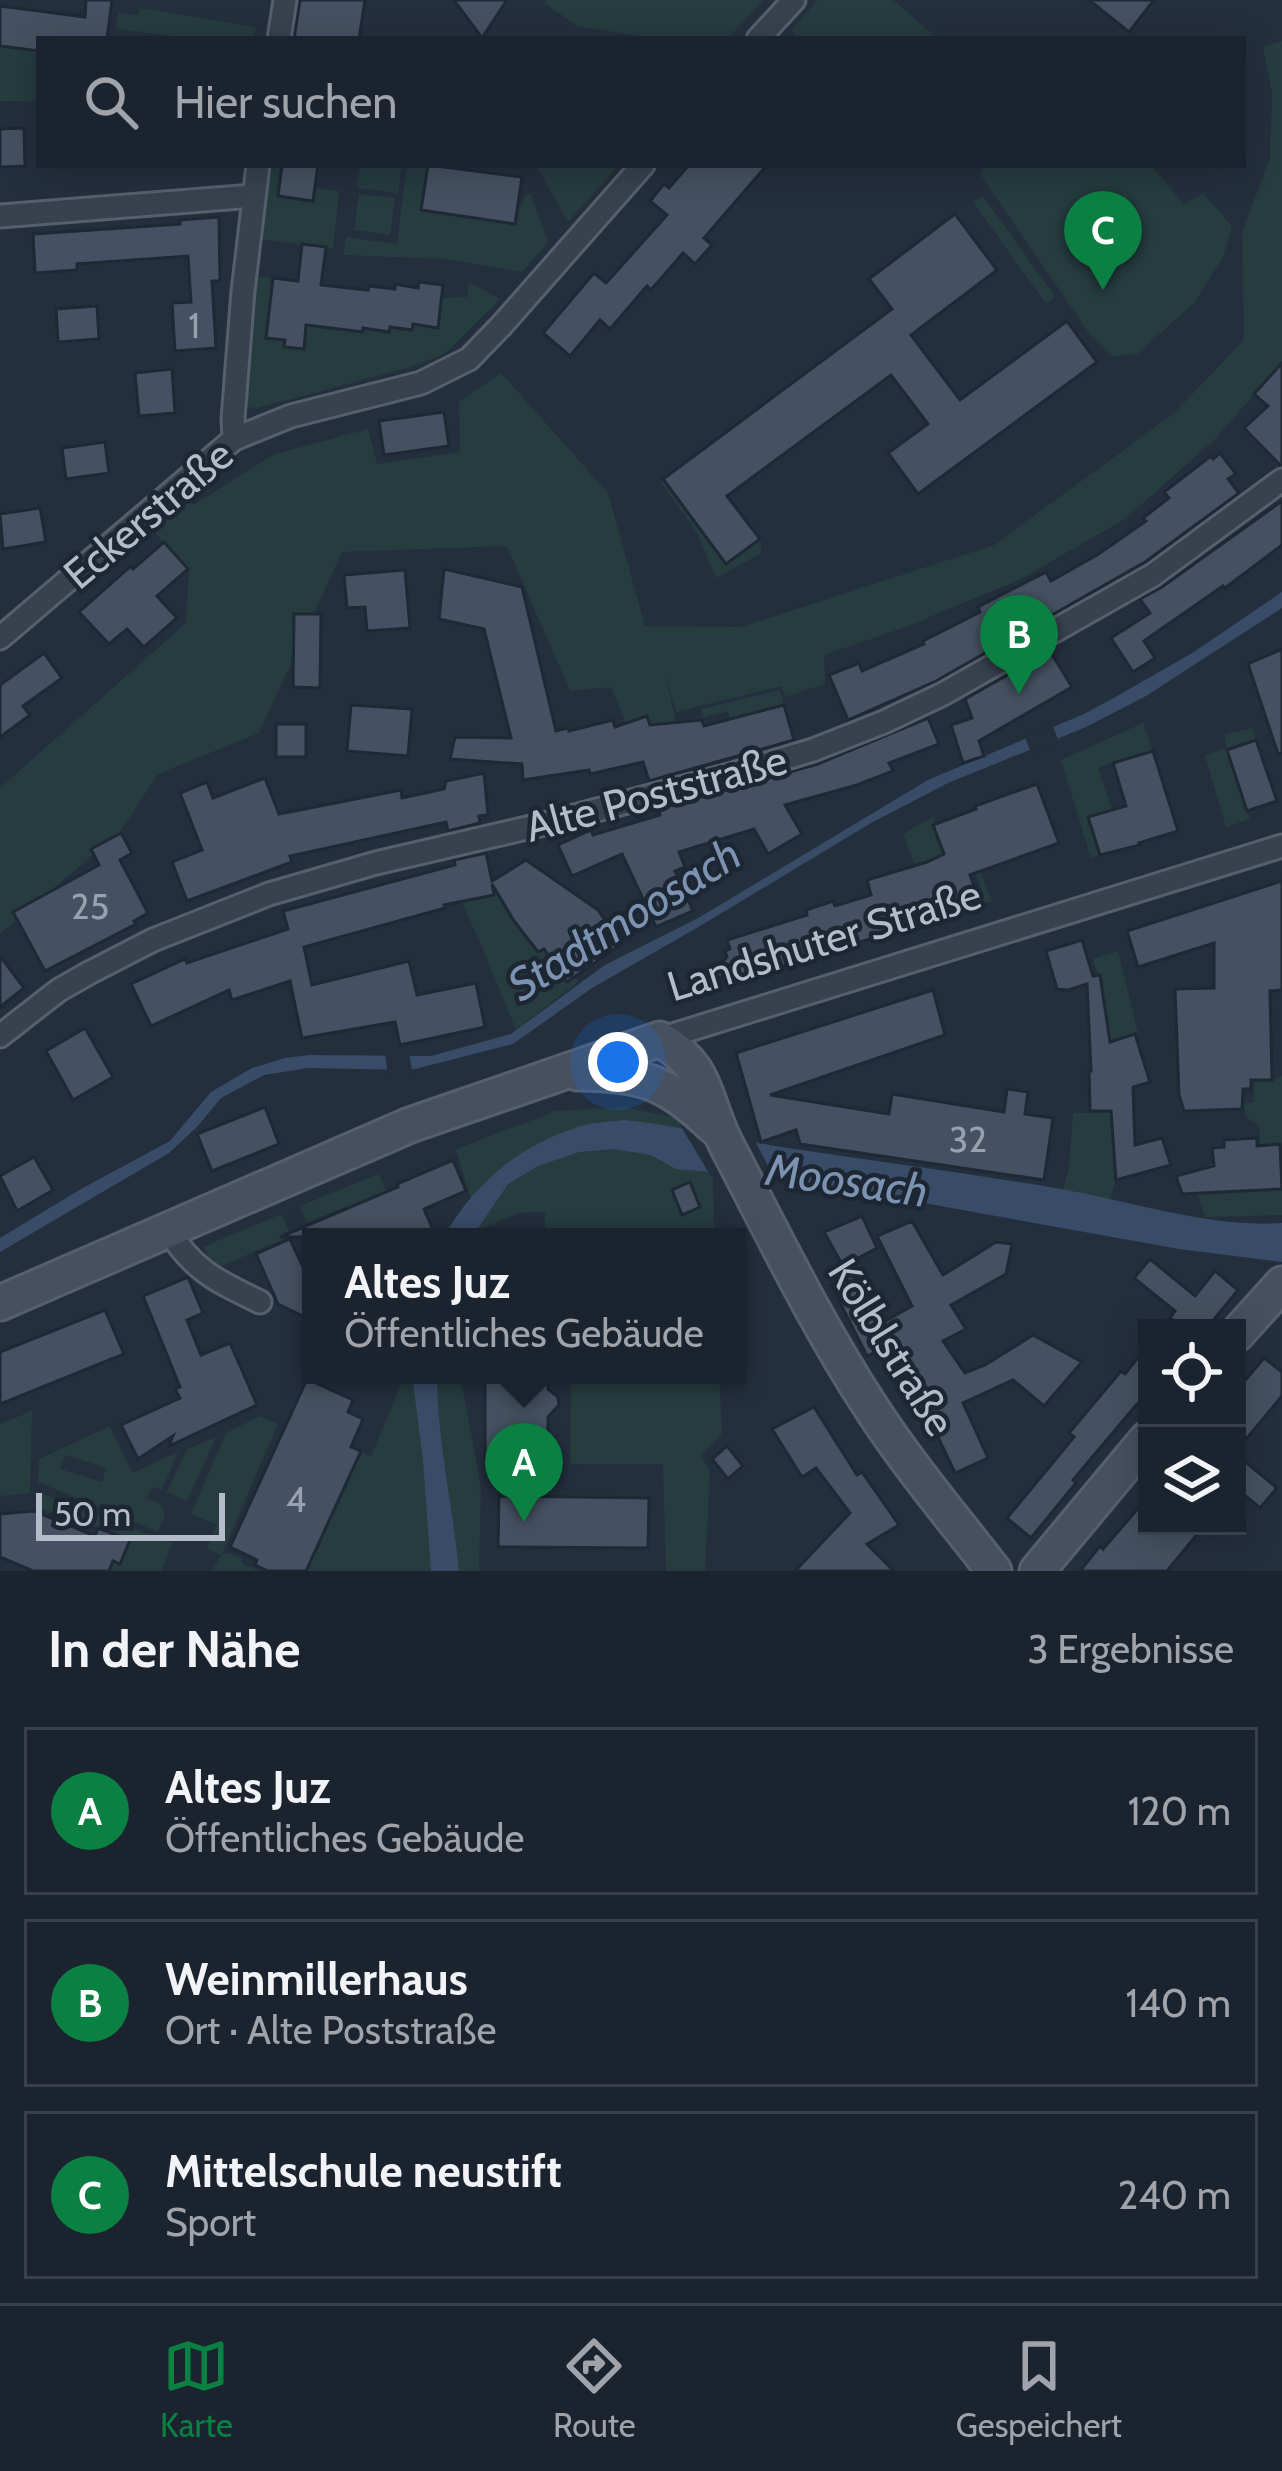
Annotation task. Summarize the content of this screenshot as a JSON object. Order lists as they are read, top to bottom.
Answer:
{
  "streets": {
    "main road": ["Landshuter Straße", "Kölblstraße"],
    "street": ["Eckerstraße", "Alte Poststraße"]
  },
  "crossings": [
    ["Landshuter Straße", "Kölblstraße"]
  ],
  "water": ["Stadtmoosach", "Moosach"],
  "house_numbers": [
    "1",
    "25",
    "32",
    "4"
  ],
  "scale_bar": "50 m",
  "page": {
    "search": "Hier suchen",
    "pins": ["C", "B", "A"],
    "popup": ["Altes Juz", "Öffentliches Gebäude"],
    "scale": "50 m",
    "heading": ["In der Nähe", "3 Ergebnisse"],
    "list": [
      {
        "mark": "A",
        "name": "Altes Juz",
        "note": "Öffentliches Gebäude",
        "value": "120 m"
      },
      {
        "mark": "B",
        "name": "Weinmillerhaus",
        "note": "Ort · Alte Poststraße",
        "value": "140 m"
      },
      {
        "mark": "C",
        "name": "Mittelschule neustift",
        "note": "Sport",
        "value": "240 m"
      }
    ],
    "nav": ["Karte", "Route", "Gespeichert"]
  }
}
